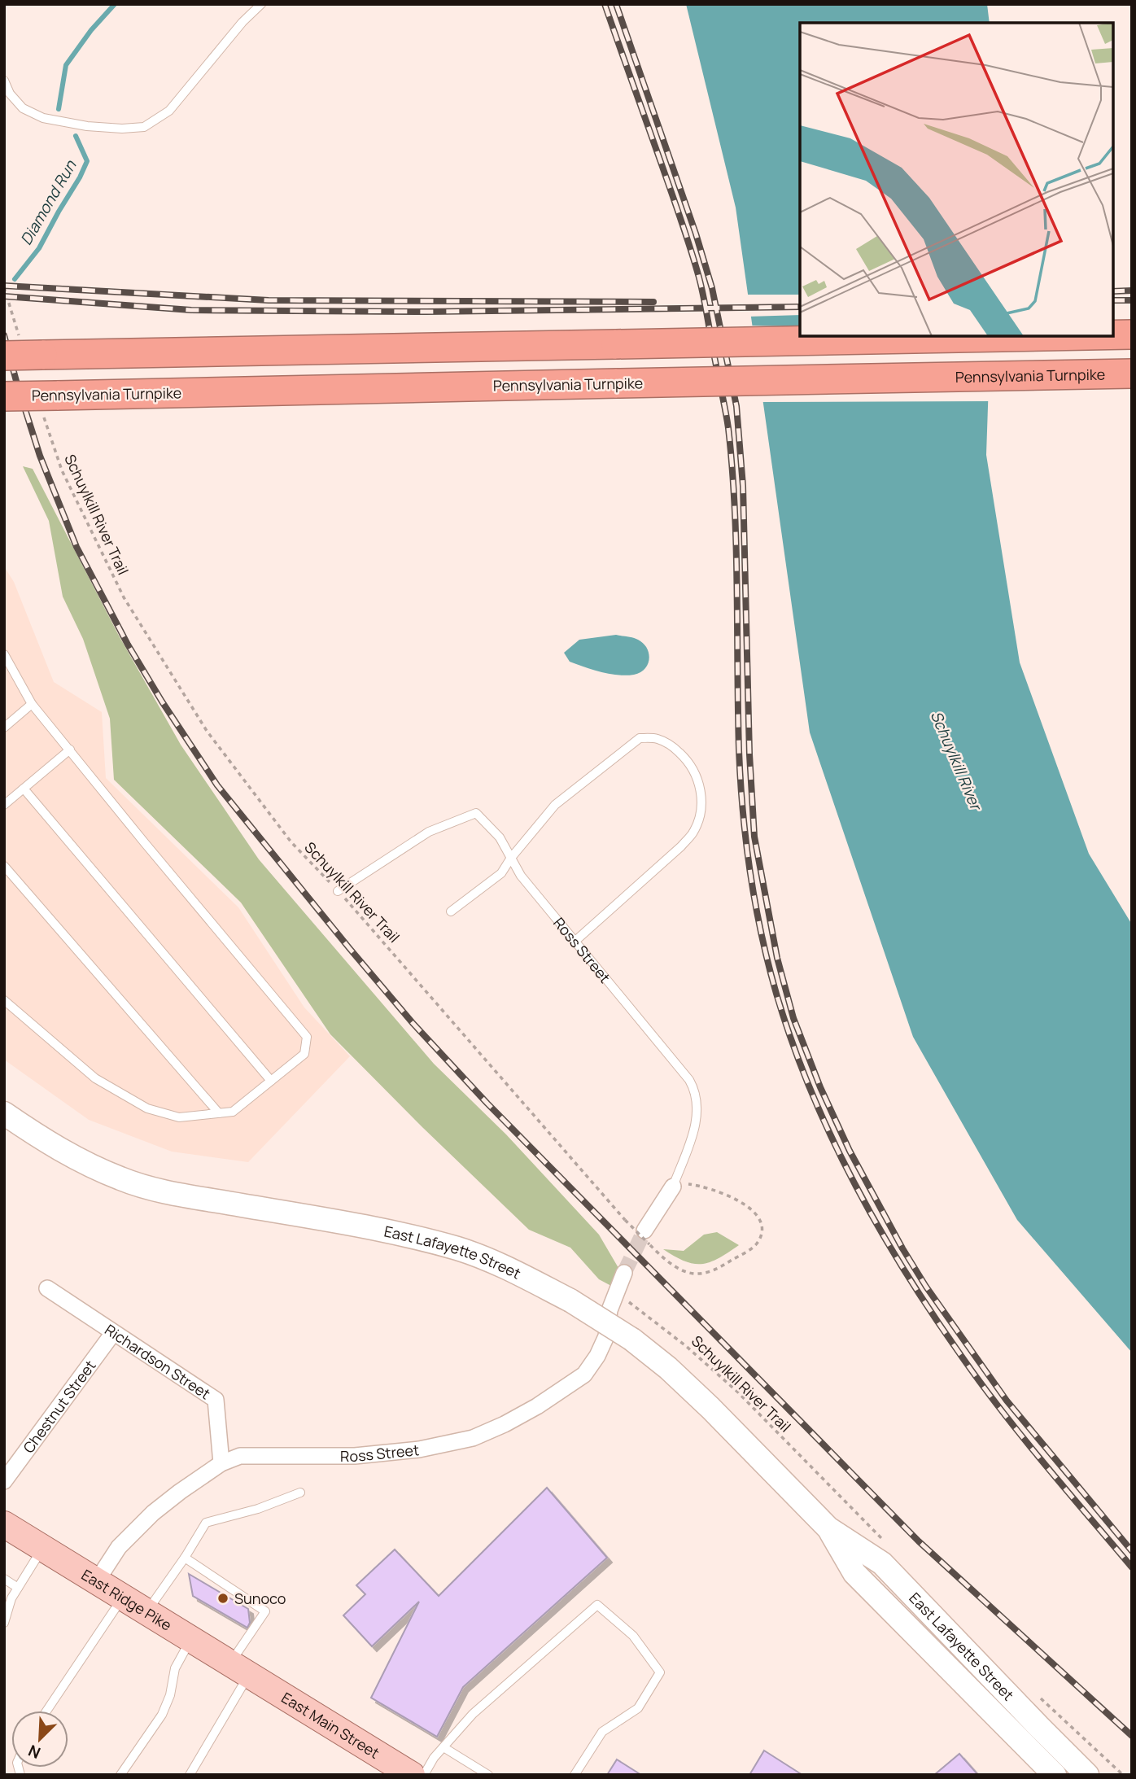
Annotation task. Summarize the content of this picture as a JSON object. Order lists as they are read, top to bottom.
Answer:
{
  "streets": {
    "highway": ["Pennsylvania Turnpike"],
    "main road": ["East Ridge Pike", "East Main Street"],
    "street": [
      "Ross Street",
      "East Lafayette Street",
      "Richardson Street",
      "Chestnut Street"
    ],
    "path": ["Schuylkill River Trail"]
  },
  "crossings": [
    ["Pennsylvania Turnpike", "Schuylkill River Trail"],
    ["Schuylkill River Trail", "Ross Street"],
    ["Ross Street", "Richardson Street"],
    ["Ross Street", "East Ridge Pike"],
    ["Richardson Street", "Chestnut Street"],
    ["East Ridge Pike", "East Main Street"]
  ],
  "water": ["Diamond Run", "Schuylkill River"],
  "places": ["Sunoco"],
  "north": "bottom left"
}
